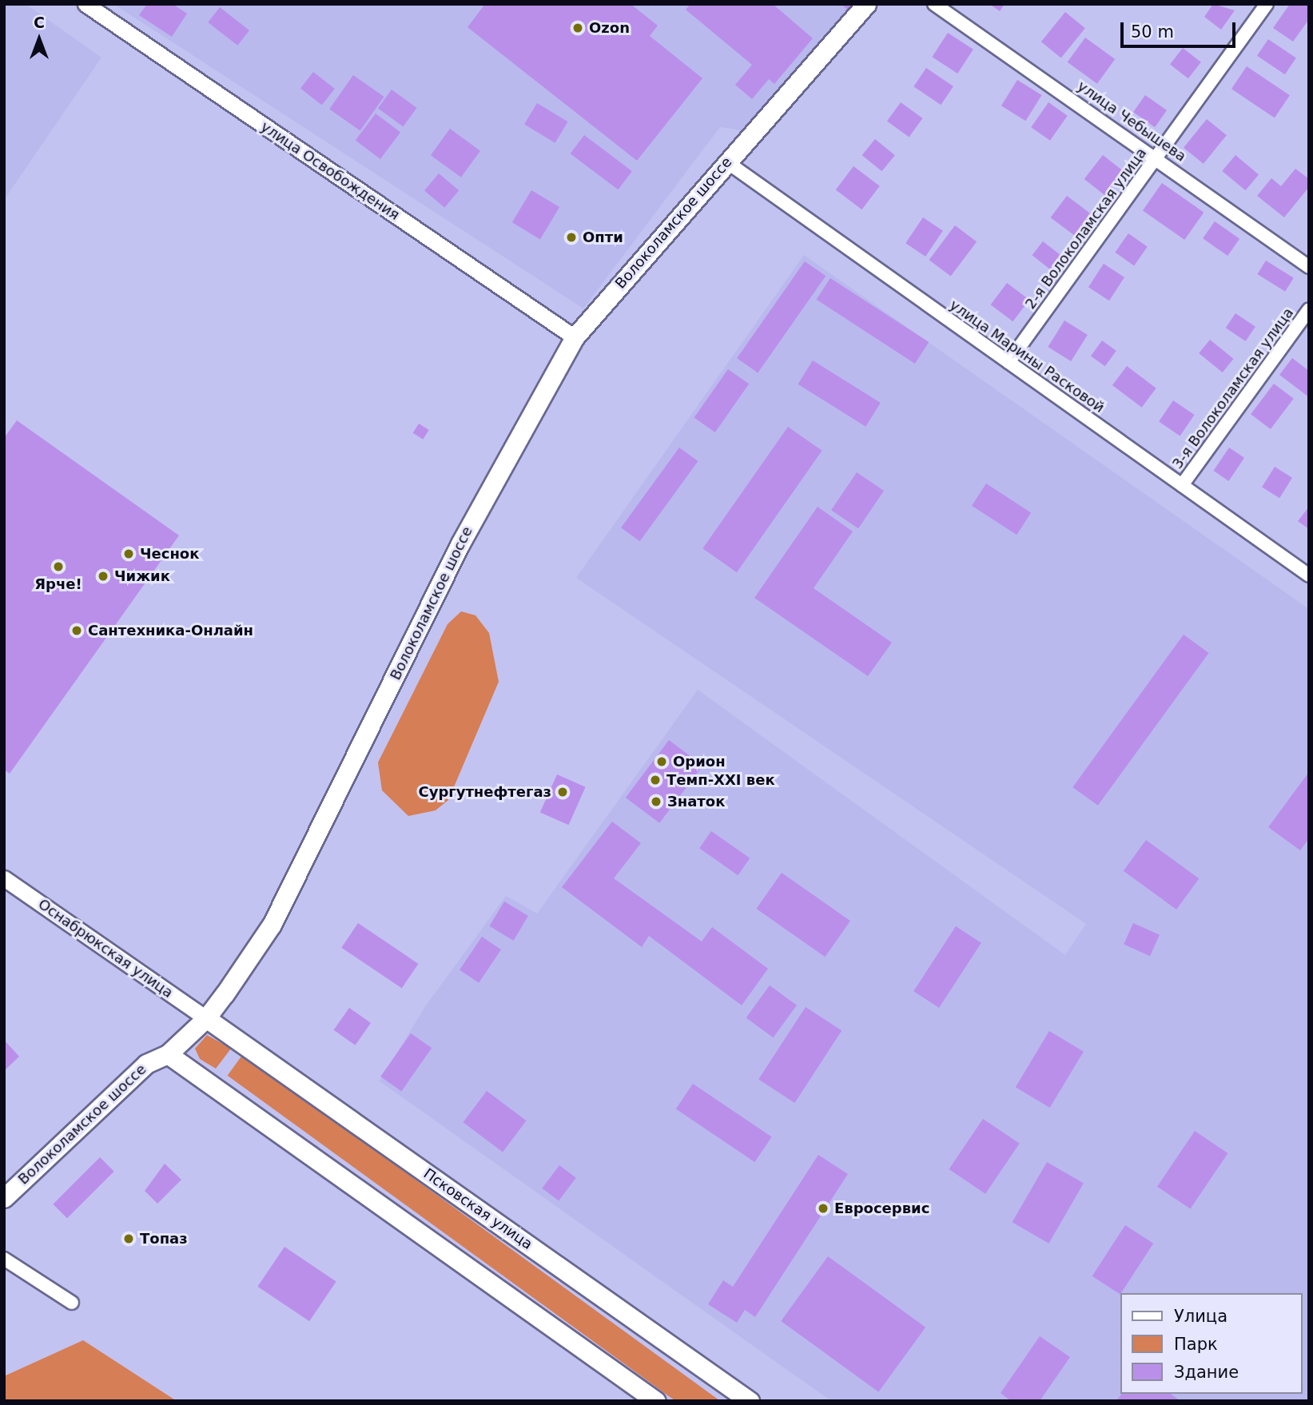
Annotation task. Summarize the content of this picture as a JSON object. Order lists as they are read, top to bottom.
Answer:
{
  "streets": {
    "main road": ["Волоколамское шоссе", "Псковская улица"],
    "street": [
      "улица Чебышева",
      "улица Освобождения",
      "2-я Волоколамская улица",
      "улица Марины Расковой",
      "3-я Волоколамская улица",
      "Оснабрюкская улица"
    ]
  },
  "crossings": [
    ["улица Чебышева", "2-я Волоколамская улица"],
    ["улица Освобождения", "Волоколамское шоссе"],
    ["Волоколамское шоссе", "улица Марины Расковой"],
    ["Волоколамское шоссе", "Оснабрюкская улица"],
    ["Волоколамское шоссе", "Псковская улица"],
    ["2-я Волоколамская улица", "улица Марины Расковой"],
    ["улица Марины Расковой", "3-я Волоколамская улица"],
    ["Оснабрюкская улица", "Псковская улица"]
  ],
  "places": [
    "Ozon",
    "Опти",
    "Чеснок",
    "Ярче!",
    "Чижик",
    "Сантехника-Онлайн",
    "Орион",
    "Темп-XXI век",
    "Сургутнефтегаз",
    "Знаток",
    "Евросервис",
    "Топаз"
  ],
  "legend": ["Улица", "Парк", "Здание"],
  "scale_bar": "50 m",
  "north": "top"
}
